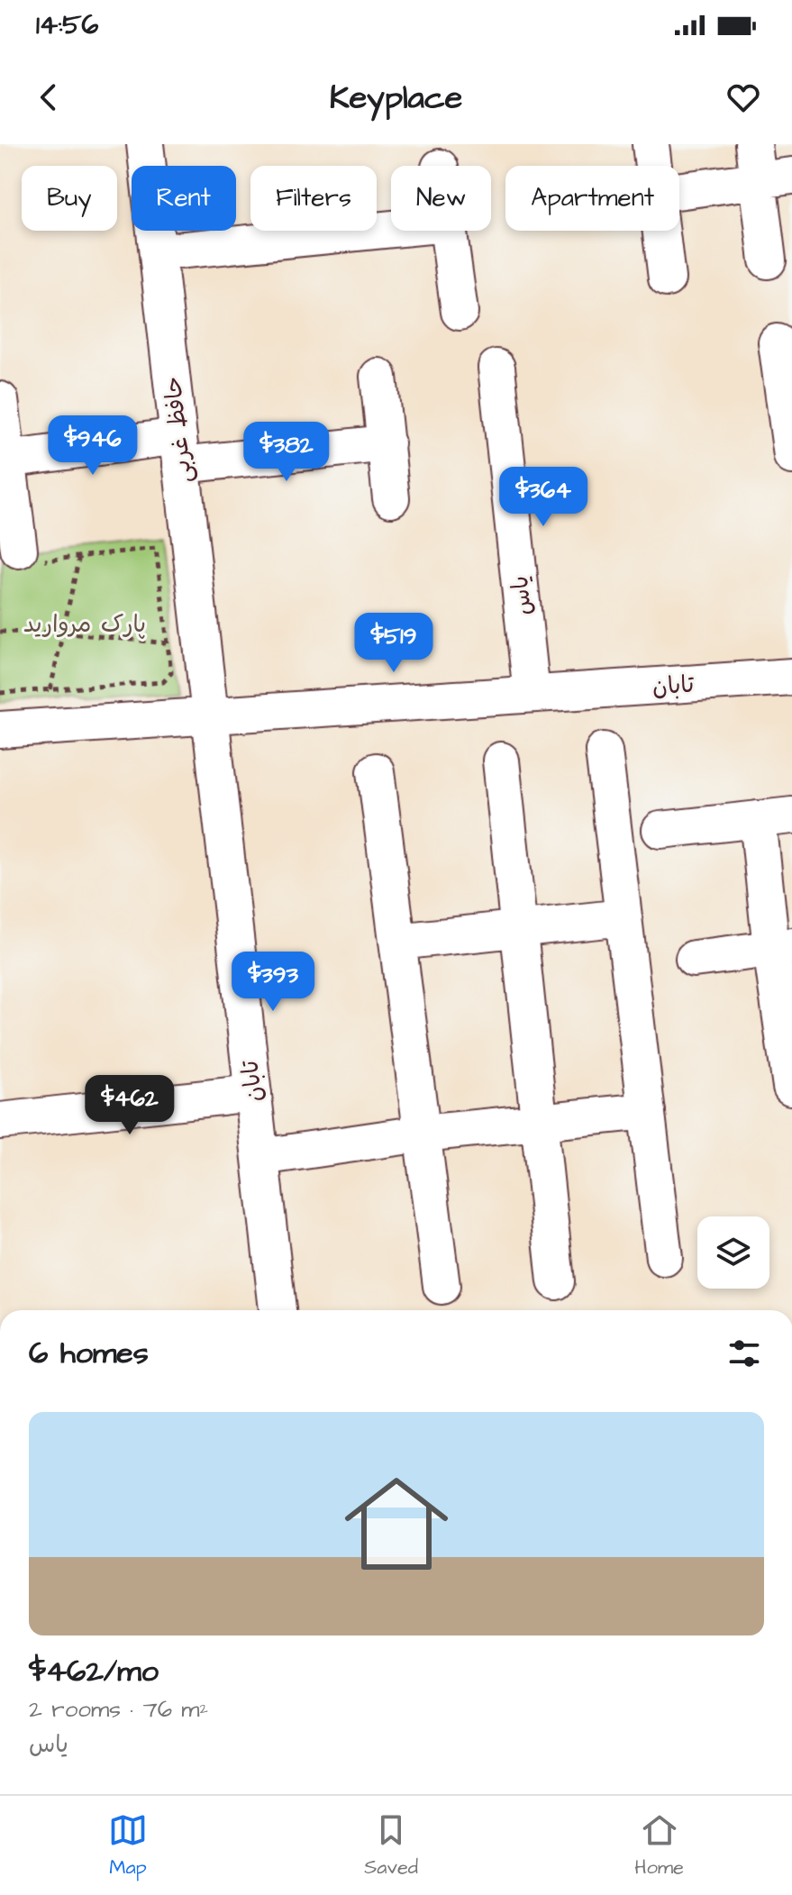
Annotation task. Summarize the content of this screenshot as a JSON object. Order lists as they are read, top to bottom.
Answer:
{
  "streets": {
    "street": ["حافظ غربی", "یاس", "تابان"]
  },
  "crossings": [
    ["حافظ غربی", "تابان"],
    ["یاس", "تابان"]
  ],
  "parks": ["پارک مروارید"],
  "page": {
    "status": "14:56",
    "header": "Keyplace",
    "chip": [
      "Buy",
      "Rent",
      "Filters",
      "New",
      "Apartment"
    ],
    "price": [
      "$946",
      "$382",
      "$364",
      "$519",
      "$393",
      "$462"
    ],
    "heading": "6 homes",
    "list": [
      {
        "name": "$462/mo",
        "note": "2 rooms · 76 m² · یاس"
      }
    ],
    "tabs": ["Map", "Saved", "Home"]
  }
}
